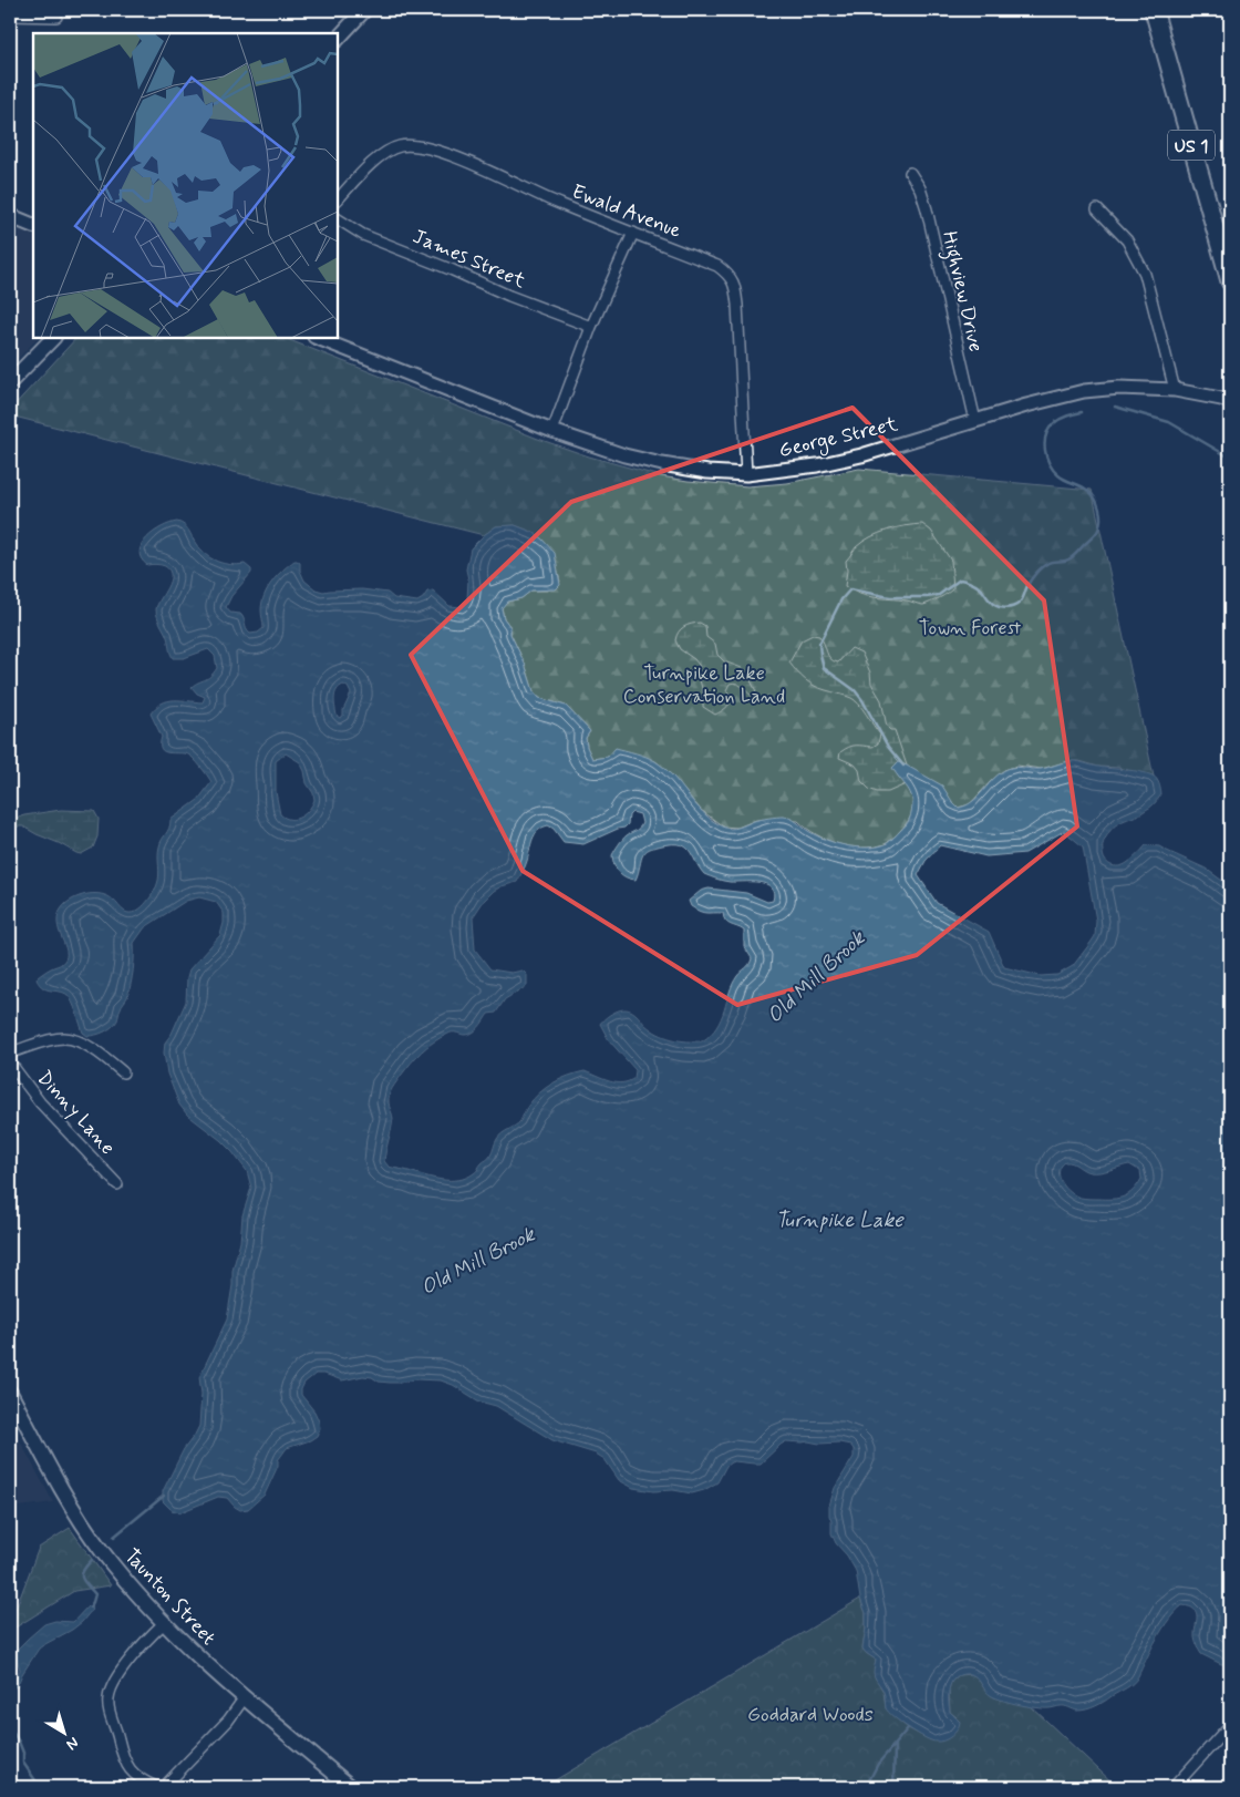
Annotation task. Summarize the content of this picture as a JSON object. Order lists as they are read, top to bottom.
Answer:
{
  "streets": {
    "main road": ["US 1", "Taunton Street"],
    "street": [
      "Ewald Avenue",
      "James Street",
      "Highview Drive",
      "George Street",
      "Dinny Lane"
    ]
  },
  "crossings": [
    ["Ewald Avenue", "George Street"],
    ["Highview Drive", "George Street"]
  ],
  "water": ["Old Mill Brook", "Turnpike Lake"],
  "parks": ["Town Forest", "Turnpike Lake Conservation Land", "Goddard Woods"],
  "north": "bottom right"
}
